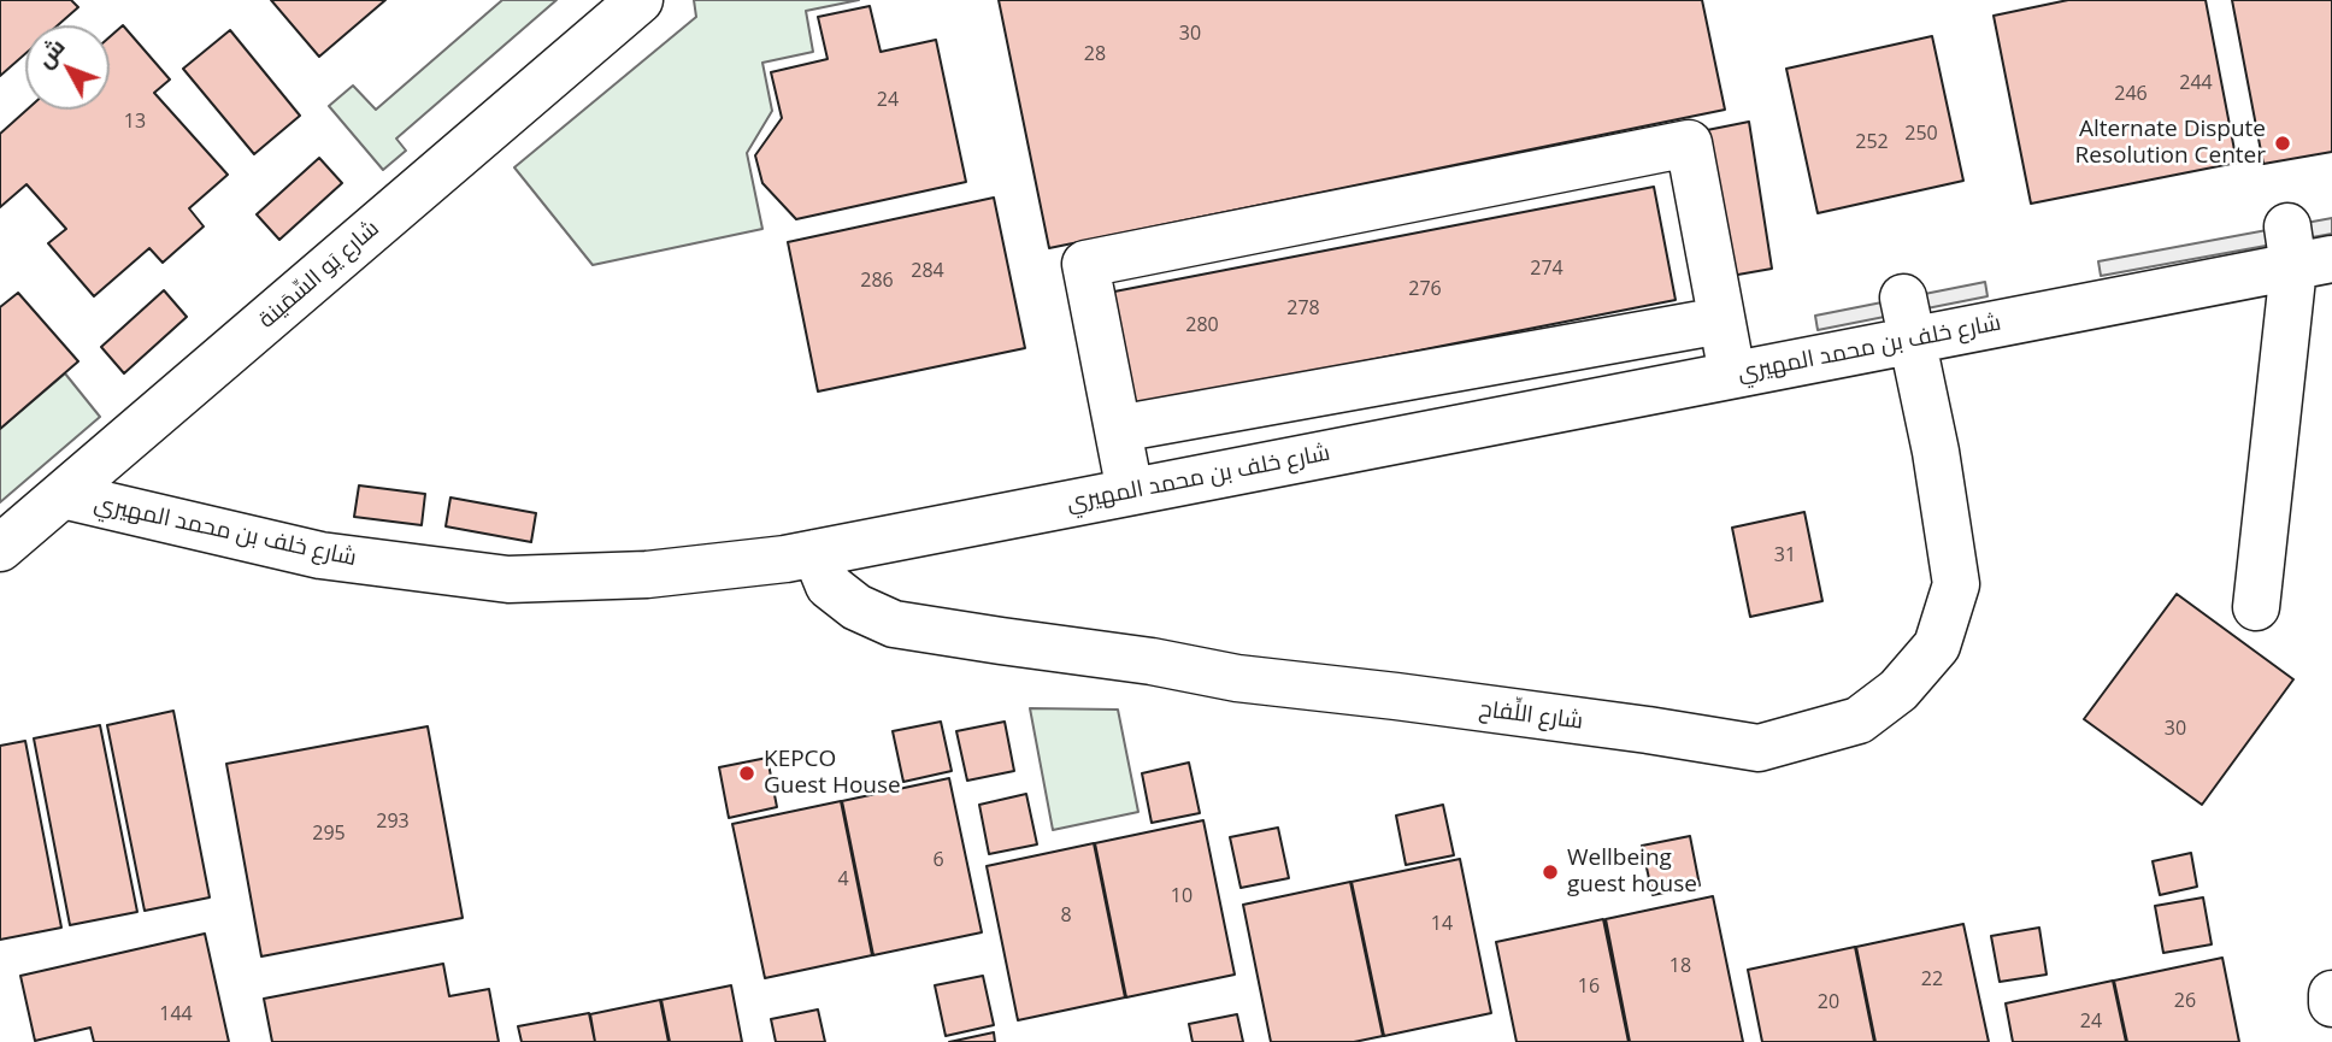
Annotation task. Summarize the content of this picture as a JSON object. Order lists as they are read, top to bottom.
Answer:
{
  "streets": {
    "street": ["شارع يَو السِّمَينة", "شارع خلف بن محمد المهيري", "شارع اللِّفاح"]
  },
  "crossings": [
    ["شارع يَو السِّمَينة", "شارع خلف بن محمد المهيري"],
    ["شارع خلف بن محمد المهيري", "شارع اللِّفاح"]
  ],
  "places": ["Alternate Dispute Resolution Center", "KEPCO Guest House", "Wellbeing guest house"],
  "house_numbers": [
    "30",
    "28",
    "244",
    "246",
    "24",
    "13",
    "250",
    "252",
    "274",
    "284",
    "286",
    "276",
    "278",
    "280",
    "31",
    "30",
    "293",
    "295",
    "6",
    "4",
    "10",
    "8",
    "14",
    "18",
    "22",
    "16",
    "26",
    "20",
    "144",
    "24"
  ],
  "north": "top left"
}
